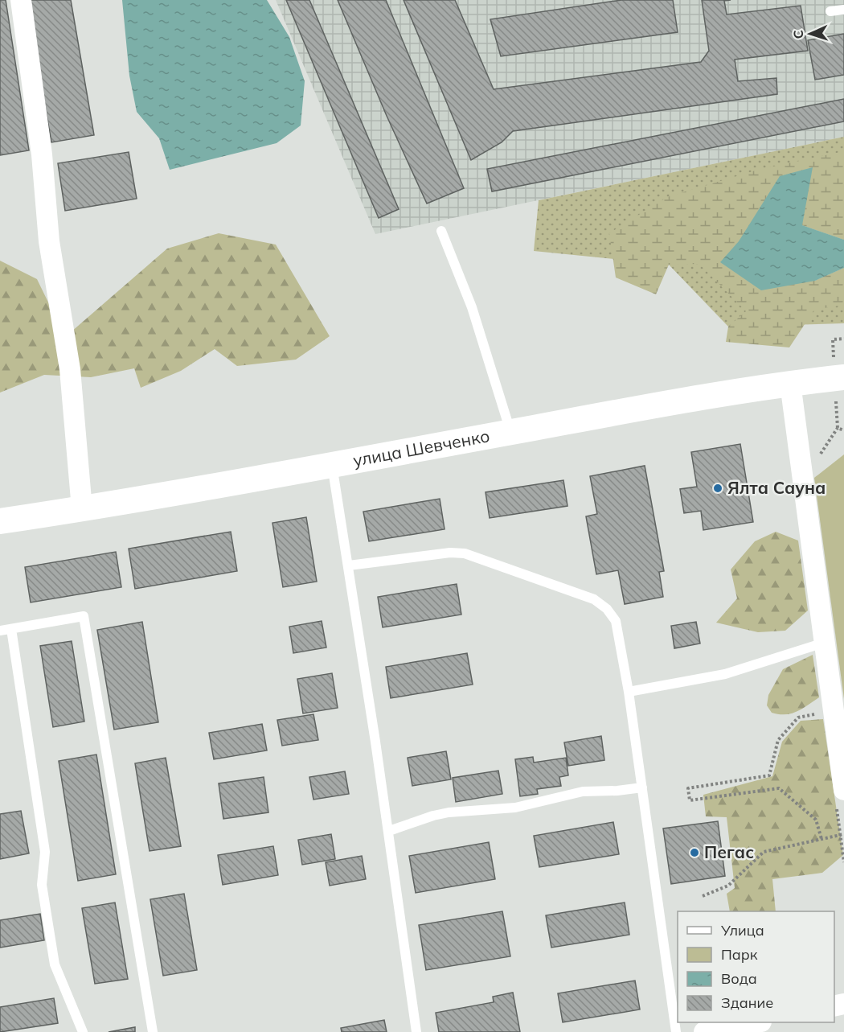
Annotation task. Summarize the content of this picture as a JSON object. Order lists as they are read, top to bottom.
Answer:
{
  "streets": {
    "street": ["улица Шевченко"]
  },
  "places": ["Ялта Сауна", "Пегас"],
  "legend": [
    "Улица",
    "Парк",
    "Вода",
    "Здание"
  ],
  "north": "left"
}
